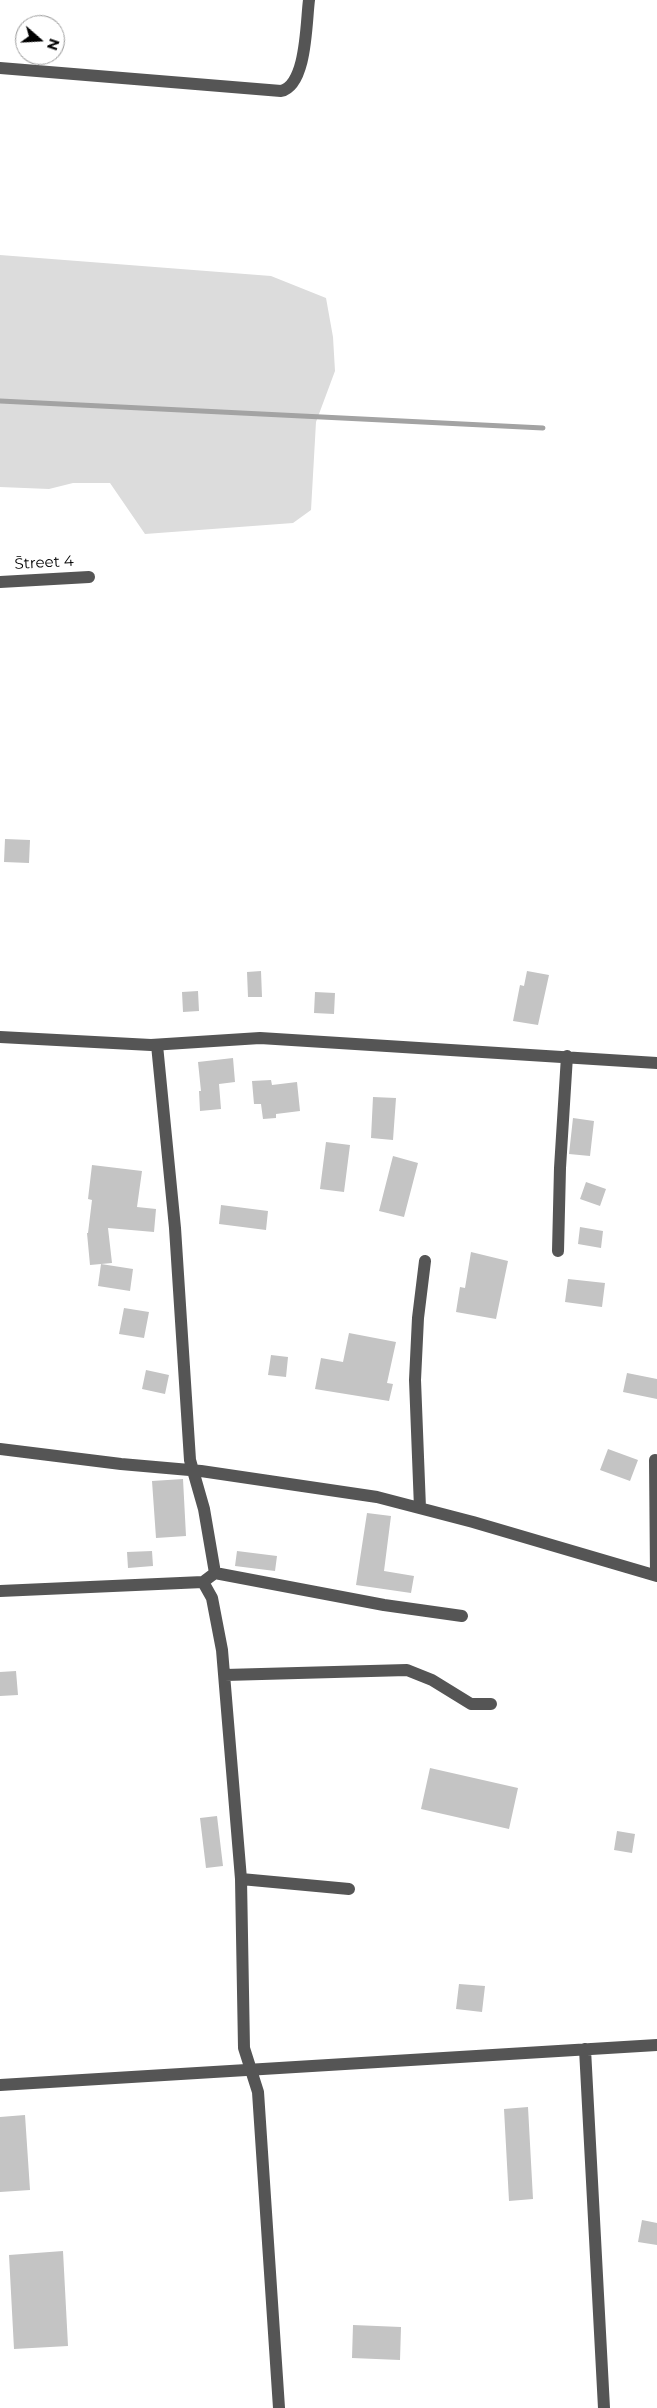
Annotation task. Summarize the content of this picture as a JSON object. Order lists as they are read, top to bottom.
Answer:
{
  "streets": {
    "street": ["S̄treet 4"]
  },
  "north": "right"
}
